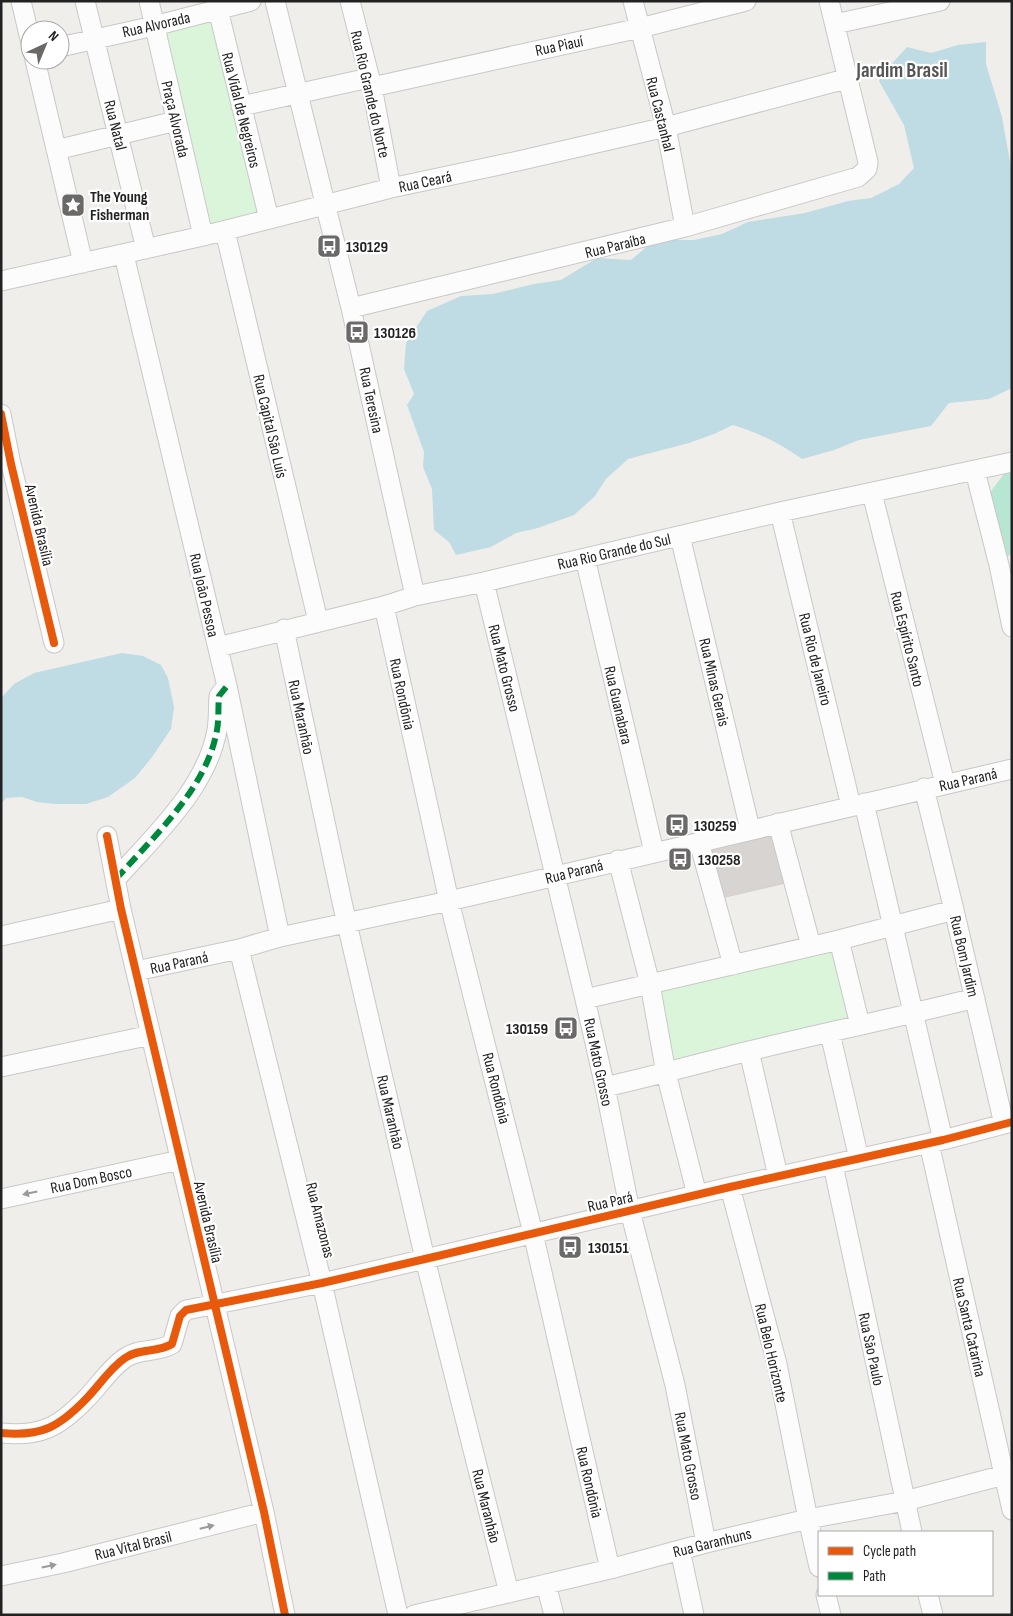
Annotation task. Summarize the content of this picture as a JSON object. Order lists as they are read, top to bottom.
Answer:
{
  "streets": {
    "street": [
      "Rua Alvorada",
      "Rua Piauí",
      "Rua Rio Grande do Norte",
      "Rua Vidal de Negreiros",
      "Rua Castanhal",
      "Praça Alvorada",
      "Rua Natal",
      "Rua Ceará",
      "Rua Paraíba",
      "Rua Teresina",
      "Rua Capital São Luís",
      "Avenida Brasília",
      "Rua Rio Grande do Sul",
      "Rua João Pessoa",
      "Rua Espírito Santo",
      "Rua Rio de Janeiro",
      "Rua Mato Grosso",
      "Rua Minas Gerais",
      "Rua Rondônia",
      "Rua Guanabara",
      "Rua Maranhão",
      "Rua Paraná",
      "Rua Bom Jardim",
      "Rua Dom Bosco",
      "Rua Pará",
      "Rua Amazonas",
      "Rua Santa Catarina",
      "Rua São Paulo",
      "Rua Belo Horizonte",
      "Rua Garanhuns",
      "Rua Vital Brasil"
    ]
  },
  "crossings": [
    ["Rua Alvorada", "Rua Vidal de Negreiros"],
    ["Rua Alvorada", "Praça Alvorada"],
    ["Rua Alvorada", "Rua Natal"],
    ["Rua Piauí", "Rua Rio Grande do Norte"],
    ["Rua Piauí", "Rua Vidal de Negreiros"],
    ["Rua Piauí", "Rua Castanhal"],
    ["Rua Piauí", "Rua Teresina"],
    ["Rua Rio Grande do Norte", "Rua Ceará"],
    ["Rua Vidal de Negreiros", "Rua Ceará"],
    ["Rua Castanhal", "Rua Ceará"],
    ["Rua Castanhal", "Rua Paraíba"],
    ["Praça Alvorada", "Rua Ceará"],
    ["Rua Natal", "Rua Ceará"],
    ["Rua Ceará", "Rua Paraíba"],
    ["Rua Ceará", "Rua Teresina"],
    ["Rua Ceará", "Rua Capital São Luís"],
    ["Rua Ceará", "Rua João Pessoa"],
    ["Rua Paraíba", "Rua Teresina"],
    ["Rua Teresina", "Rua Rio Grande do Sul"],
    ["Rua Capital São Luís", "Rua Rio Grande do Sul"],
    ["Avenida Brasília", "Rua Paraná"],
    ["Avenida Brasília", "Rua Dom Bosco"],
    ["Avenida Brasília", "Rua Pará"],
    ["Avenida Brasília", "Rua Vital Brasil"],
    ["Rua Rio Grande do Sul", "Rua João Pessoa"],
    ["Rua Rio Grande do Sul", "Rua Espírito Santo"],
    ["Rua Rio Grande do Sul", "Rua Rio de Janeiro"],
    ["Rua Rio Grande do Sul", "Rua Mato Grosso"],
    ["Rua Rio Grande do Sul", "Rua Minas Gerais"],
    ["Rua Rio Grande do Sul", "Rua Rondônia"],
    ["Rua Rio Grande do Sul", "Rua Guanabara"],
    ["Rua Rio Grande do Sul", "Rua Maranhão"],
    ["Rua João Pessoa", "Rua Paraná"],
    ["Rua Espírito Santo", "Rua Paraná"],
    ["Rua Rio de Janeiro", "Rua Paraná"],
    ["Rua Rio de Janeiro", "Rua Santa Catarina"],
    ["Rua Mato Grosso", "Rua Paraná"],
    ["Rua Mato Grosso", "Rua Pará"],
    ["Rua Mato Grosso", "Rua Garanhuns"],
    ["Rua Minas Gerais", "Rua Paraná"],
    ["Rua Rondônia", "Rua Paraná"],
    ["Rua Rondônia", "Rua Pará"],
    ["Rua Rondônia", "Rua Garanhuns"],
    ["Rua Guanabara", "Rua Paraná"],
    ["Rua Maranhão", "Rua Paraná"],
    ["Rua Maranhão", "Rua Pará"],
    ["Rua Maranhão", "Rua Garanhuns"],
    ["Rua Paraná", "Rua Bom Jardim"],
    ["Rua Paraná", "Rua Amazonas"],
    ["Rua Bom Jardim", "Rua Pará"],
    ["Rua Pará", "Rua Amazonas"],
    ["Rua Pará", "Rua Santa Catarina"],
    ["Rua Pará", "Rua São Paulo"],
    ["Rua Pará", "Rua Belo Horizonte"],
    ["Rua Santa Catarina", "Rua Garanhuns"],
    ["Rua São Paulo", "Rua Garanhuns"],
    ["Rua Belo Horizonte", "Rua Garanhuns"]
  ],
  "one_way": ["Rua Vital Brasil"],
  "districts": ["Jardim Brasil"],
  "places": {
    "place": ["The Young Fisherman"],
    "bus stop": [
      "130129",
      "130126",
      "130259",
      "130258",
      "130159",
      "130151"
    ]
  },
  "legend": ["Cycle path", "Path"],
  "north": "top right"
}
